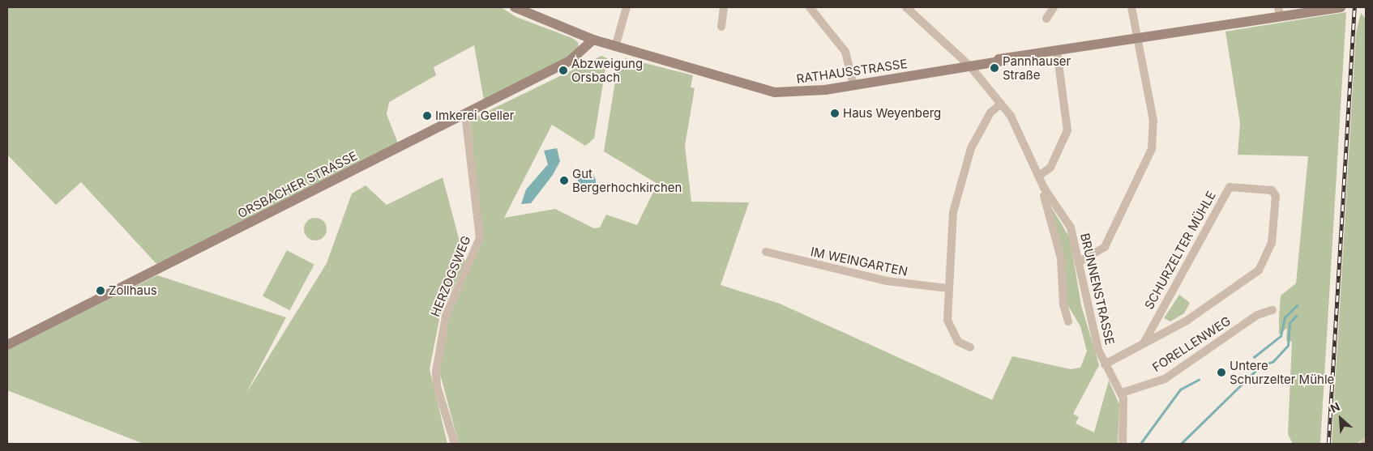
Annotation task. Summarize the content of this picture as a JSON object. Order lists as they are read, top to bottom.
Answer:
{
  "streets": {
    "street": [
      "RATHAUSSTRASSE",
      "ORSBACHER STRASSE",
      "SCHURZELTER MÜHLE",
      "IM WEINGARTEN",
      "HERZOGSWEG",
      "BRUNNENSTRASSE",
      "FORELLENWEG"
    ]
  },
  "crossings": [
    ["RATHAUSSTRASSE", "ORSBACHER STRASSE"],
    ["RATHAUSSTRASSE", "BRUNNENSTRASSE"],
    ["ORSBACHER STRASSE", "HERZOGSWEG"],
    ["SCHURZELTER MÜHLE", "BRUNNENSTRASSE"],
    ["BRUNNENSTRASSE", "FORELLENWEG"]
  ],
  "places": [
    "Pannhauser Straße",
    "Abzweigung Orsbach",
    "Haus Weyenberg",
    "Imkerei Geller",
    "Gut Bergerhochkirchen",
    "Zollhaus",
    "Untere Schurzelter Mühle"
  ],
  "north": "top left"
}
